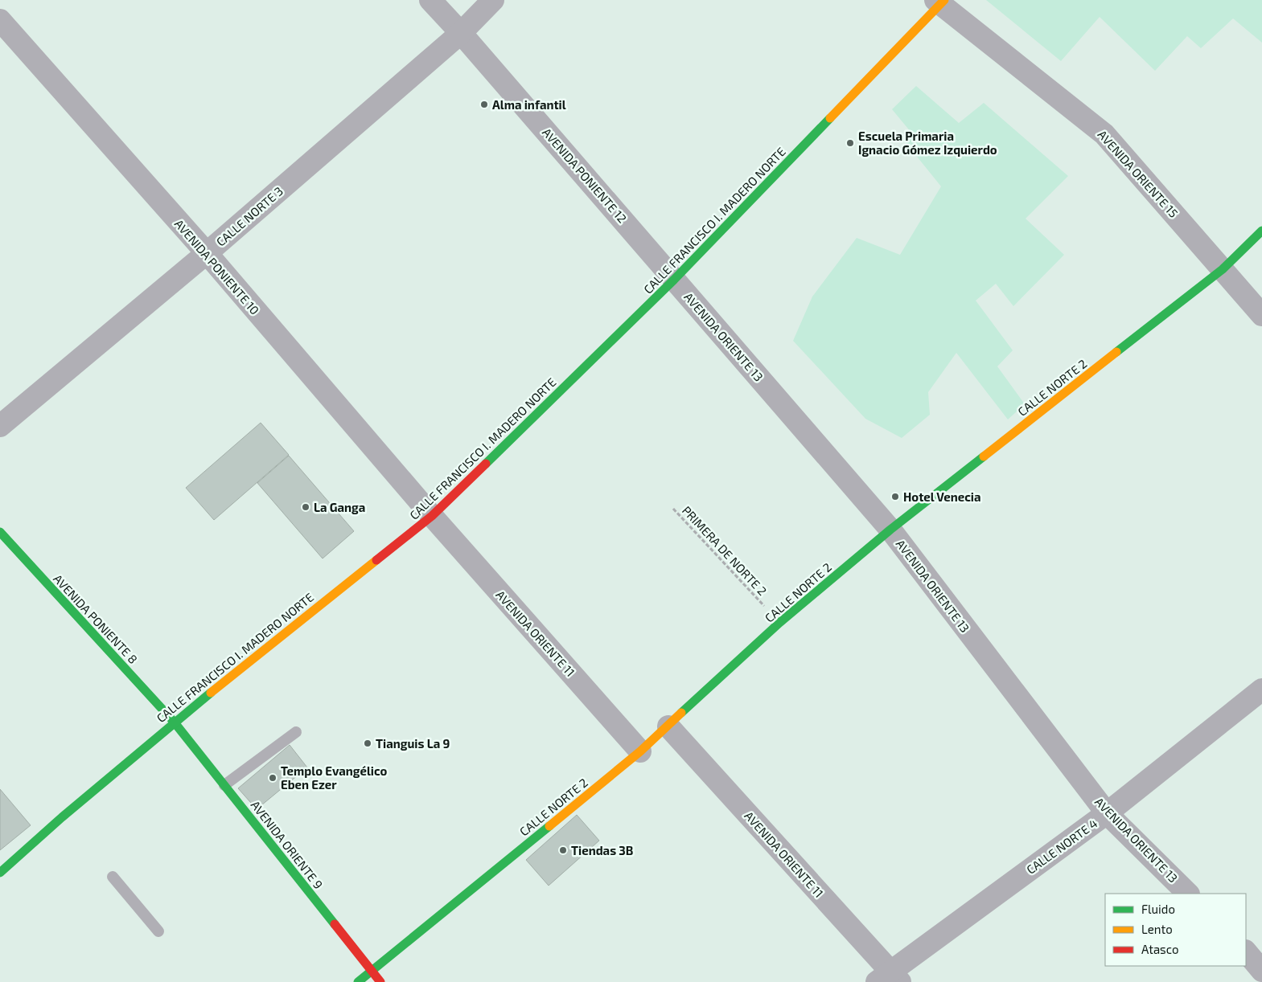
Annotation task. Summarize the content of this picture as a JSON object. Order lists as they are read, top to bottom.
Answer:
{
  "streets": {
    "street": [
      "AVENIDA ORIENTE 15",
      "AVENIDA PONIENTE 12",
      "CALLE NORTE 3",
      "CALLE FRANCISCO I. MADERO NORTE",
      "AVENIDA PONIENTE 10",
      "AVENIDA ORIENTE 13",
      "CALLE NORTE 2",
      "AVENIDA PONIENTE 8",
      "AVENIDA ORIENTE 11",
      "AVENIDA ORIENTE 9",
      "CALLE NORTE 4"
    ],
    "path": ["PRIMERA DE NORTE 2"]
  },
  "crossings": [
    ["AVENIDA ORIENTE 15", "CALLE FRANCISCO I. MADERO NORTE"],
    ["AVENIDA ORIENTE 15", "CALLE NORTE 2"],
    ["AVENIDA PONIENTE 12", "CALLE NORTE 3"],
    ["AVENIDA PONIENTE 12", "CALLE FRANCISCO I. MADERO NORTE"],
    ["AVENIDA PONIENTE 12", "AVENIDA ORIENTE 13"],
    ["CALLE NORTE 3", "AVENIDA PONIENTE 10"],
    ["CALLE FRANCISCO I. MADERO NORTE", "AVENIDA PONIENTE 10"],
    ["CALLE FRANCISCO I. MADERO NORTE", "AVENIDA ORIENTE 13"],
    ["CALLE FRANCISCO I. MADERO NORTE", "AVENIDA PONIENTE 8"],
    ["CALLE FRANCISCO I. MADERO NORTE", "AVENIDA ORIENTE 11"],
    ["CALLE FRANCISCO I. MADERO NORTE", "AVENIDA ORIENTE 9"],
    ["AVENIDA PONIENTE 10", "AVENIDA ORIENTE 11"],
    ["AVENIDA ORIENTE 13", "CALLE NORTE 2"],
    ["AVENIDA ORIENTE 13", "CALLE NORTE 4"],
    ["CALLE NORTE 2", "PRIMERA DE NORTE 2"],
    ["CALLE NORTE 2", "AVENIDA ORIENTE 11"],
    ["CALLE NORTE 2", "AVENIDA ORIENTE 9"],
    ["AVENIDA PONIENTE 8", "AVENIDA ORIENTE 9"],
    ["AVENIDA ORIENTE 11", "CALLE NORTE 4"]
  ],
  "places": [
    "Alma infantil",
    "Escuela Primaria Ignacio Gómez Izquierdo",
    "Hotel Venecia",
    "La Ganga",
    "Tianguis La 9",
    "Templo Evangélico Eben Ezer",
    "Tiendas 3B"
  ],
  "legend": ["Fluido", "Lento", "Atasco"]
}
